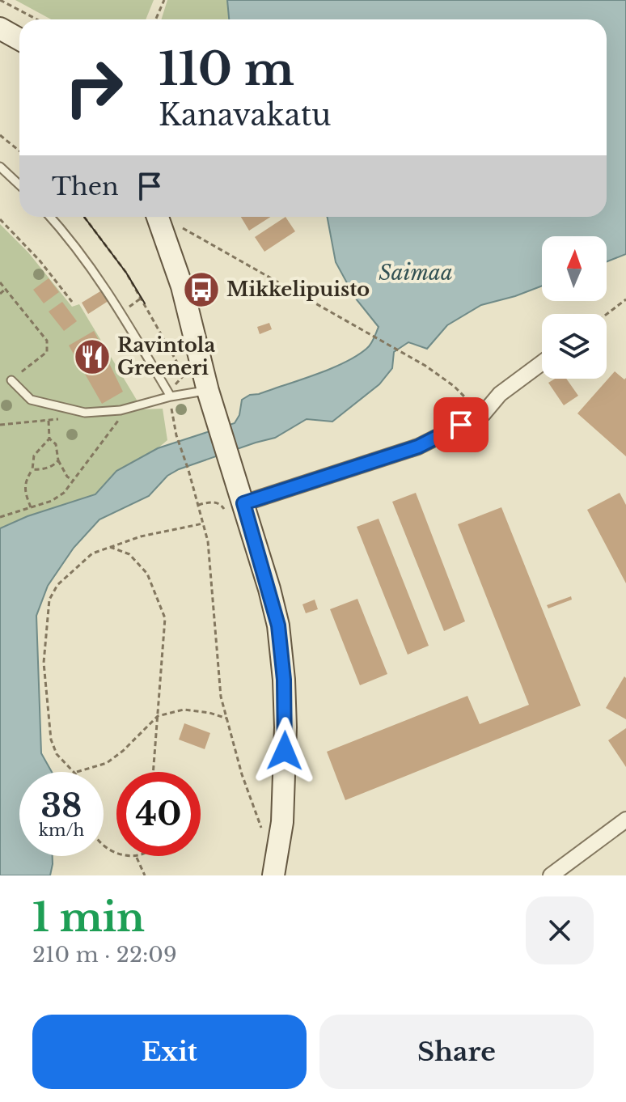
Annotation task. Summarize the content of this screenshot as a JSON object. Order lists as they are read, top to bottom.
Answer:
{
  "water": ["Saimaa"],
  "places": {
    "bus stop": ["Mikkelipuisto"],
    "restaurant": ["Ravintola Greeneri"]
  },
  "north": "top",
  "page": {
    "turn": ["110 m", "Kanavakatu"],
    "then": "Then",
    "speed": "38 km/h",
    "limit": "40",
    "heading": ["1 min", "210 m · 22:09"],
    "buttons": ["Exit", "Share"]
  }
}
